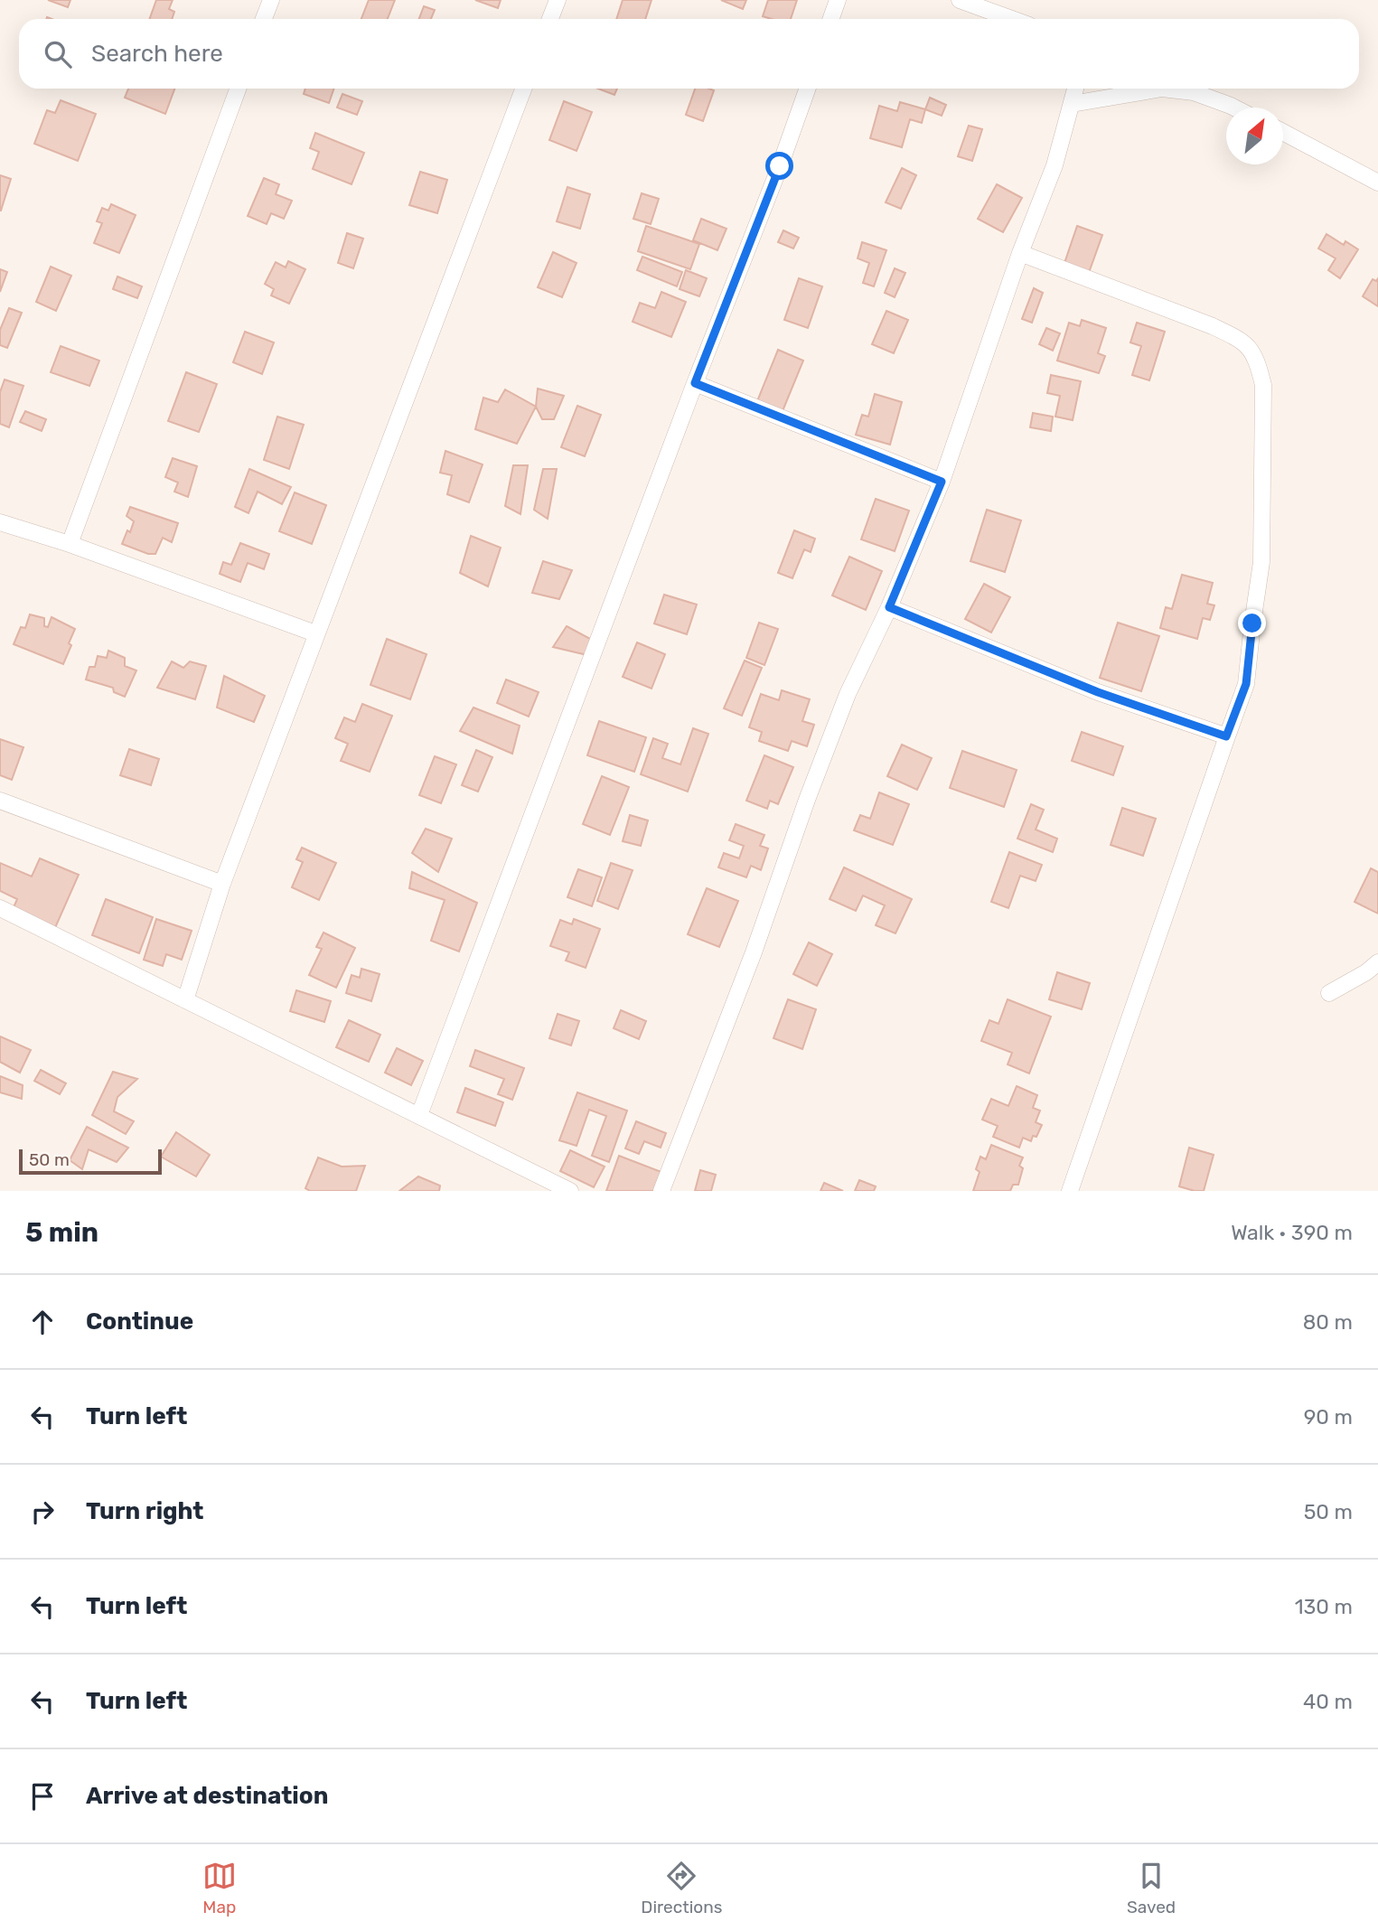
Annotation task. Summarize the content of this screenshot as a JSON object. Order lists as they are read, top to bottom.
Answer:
{
  "scale_bar": "50 m",
  "north": "top right",
  "page": {
    "search": "Search here",
    "scale": "50 m",
    "heading": ["5 min", "Walk · 390 m"],
    "list": [
      ["Continue", "80 m"],
      ["Turn left", "90 m"],
      ["Turn right", "50 m"],
      ["Turn left", "130 m"],
      ["Turn left", "40 m"],
      "Arrive at destination"
    ],
    "nav": ["Map", "Directions", "Saved"]
  }
}
